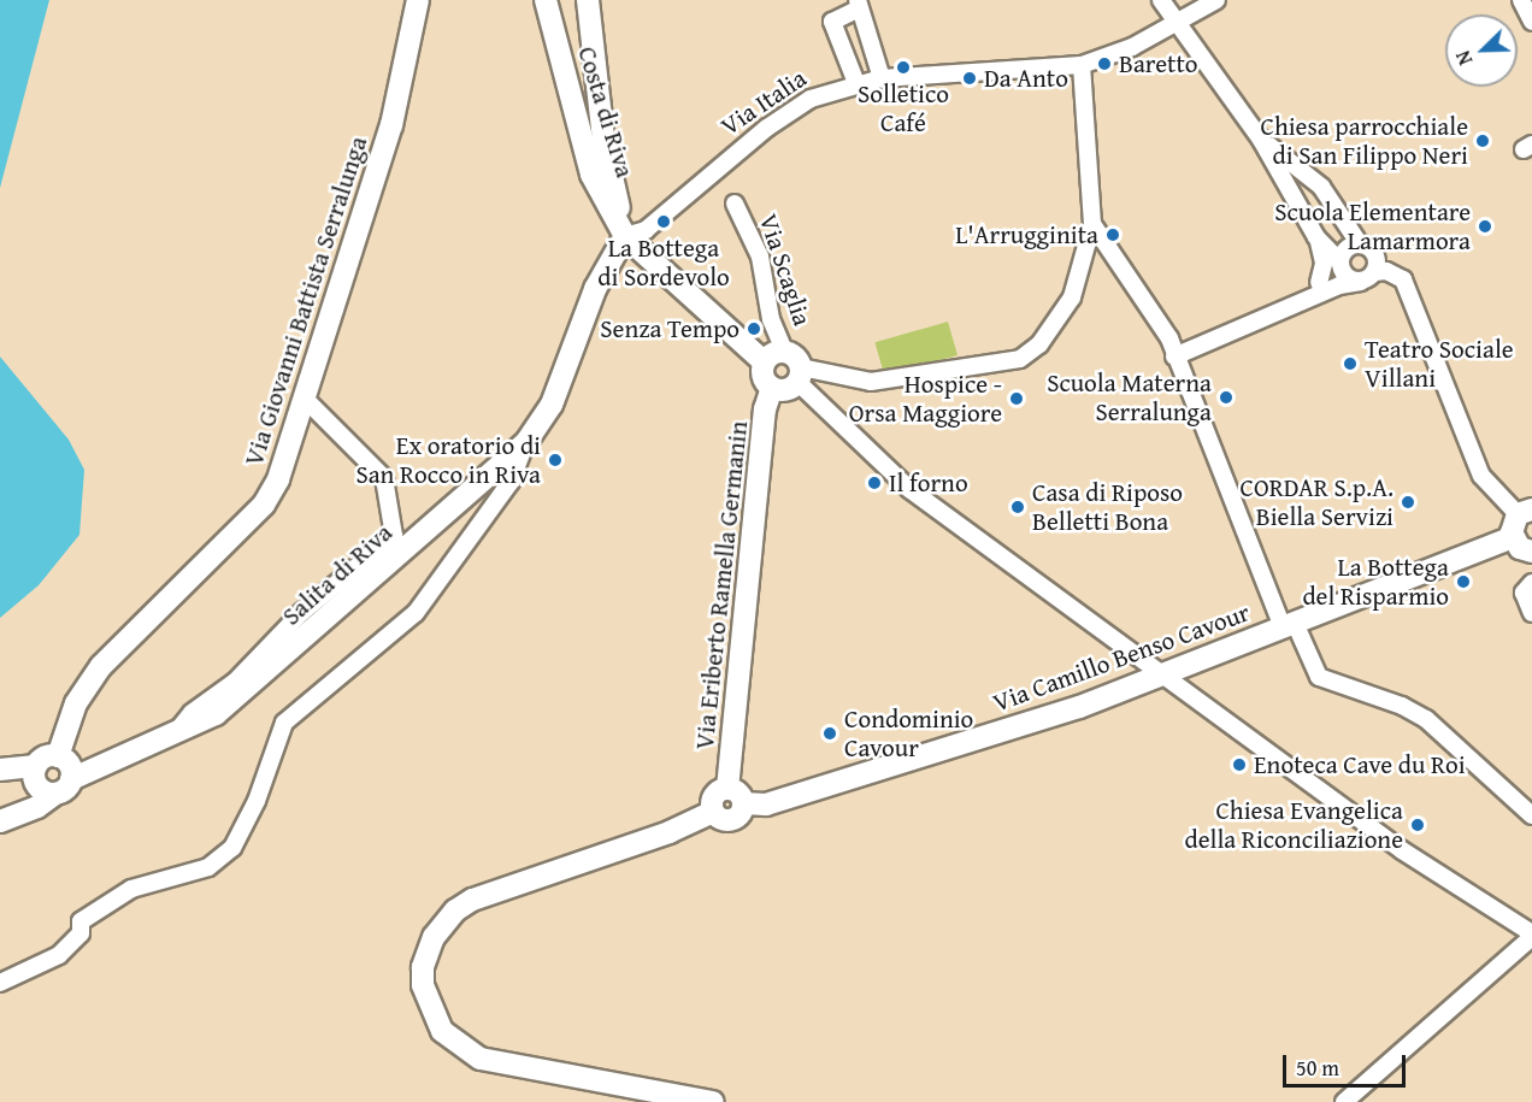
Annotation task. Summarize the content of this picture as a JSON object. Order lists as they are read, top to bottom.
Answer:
{
  "streets": {
    "street": [
      "Via Italia",
      "Costa di Riva",
      "Via Scaglia",
      "Via Giovanni Battista Serralunga",
      "Salita di Riva",
      "Via Eriberto Ramella Germanin",
      "Via Camillo Benso Cavour"
    ]
  },
  "crossings": [
    ["Via Italia", "Costa di Riva"],
    ["Costa di Riva", "Via Scaglia"],
    ["Costa di Riva", "Via Eriberto Ramella Germanin"],
    ["Via Scaglia", "Via Eriberto Ramella Germanin"],
    ["Via Giovanni Battista Serralunga", "Salita di Riva"],
    ["Via Eriberto Ramella Germanin", "Via Camillo Benso Cavour"]
  ],
  "places": [
    "Baretto",
    "Solletico Café",
    "Da Anto",
    "Chiesa parrocchiale di San Filippo Neri",
    "La Bottega di Sordevolo",
    "Scuola Elementare Lamarmora",
    "L'Arrugginita",
    "Senza Tempo",
    "Teatro Sociale Villani",
    "Scuola Materna Serralunga",
    "Hospice - Orsa Maggiore",
    "Ex oratorio di San Rocco in Riva",
    "Il forno",
    "CORDAR S.p.A. Biella Servizi",
    "Casa di Riposo Belletti Bona",
    "La Bottega del Risparmio",
    "Condominio Cavour",
    "Enoteca Cave du Roi",
    "Chiesa Evangelica della Riconciliazione"
  ],
  "scale_bar": "50 m",
  "north": "bottom left"
}
